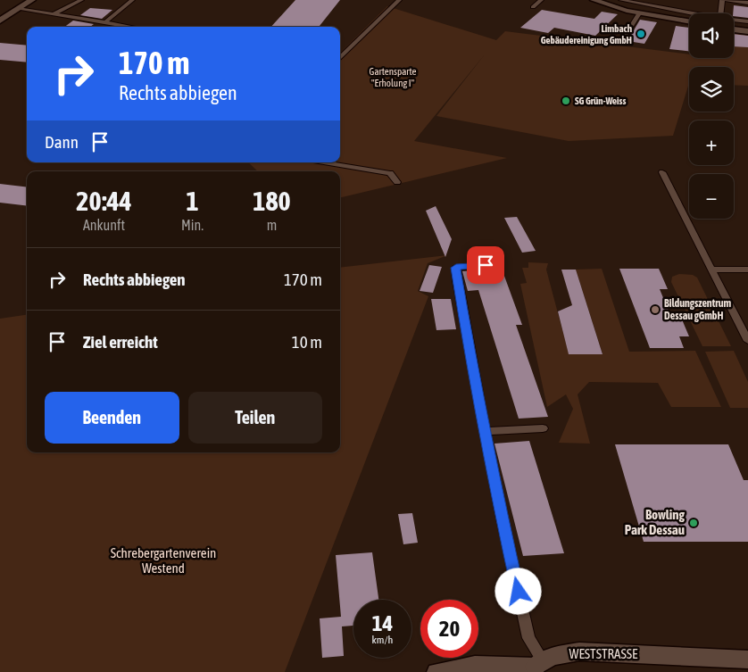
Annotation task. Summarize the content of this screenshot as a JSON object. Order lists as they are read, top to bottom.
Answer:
{
  "streets": {
    "street": ["WESTSTRASSE"]
  },
  "parks": ["Gartensparte \"Erholung I\"", "Schrebergartenverein Westend"],
  "places": [
    "Limbach Gebäudereinigung GmbH",
    "SG Grün-Weiss",
    "Bildungszentrum Dessau gGmbH",
    "Bowling Park Dessau"
  ],
  "page": {
    "map_buttons": ["+", "−"],
    "turn": ["170 m", "Rechts abbiegen"],
    "then": "Dann",
    "eta": [
      "20:44",
      "Ankunft",
      "1",
      "Min.",
      "180",
      "m"
    ],
    "list": [
      {
        "name": "Rechts abbiegen",
        "value": "170 m"
      },
      {
        "name": "Ziel erreicht",
        "value": "10 m"
      }
    ],
    "buttons": ["Beenden", "Teilen"],
    "speed": "14 km/h",
    "limit": "20"
  }
}
